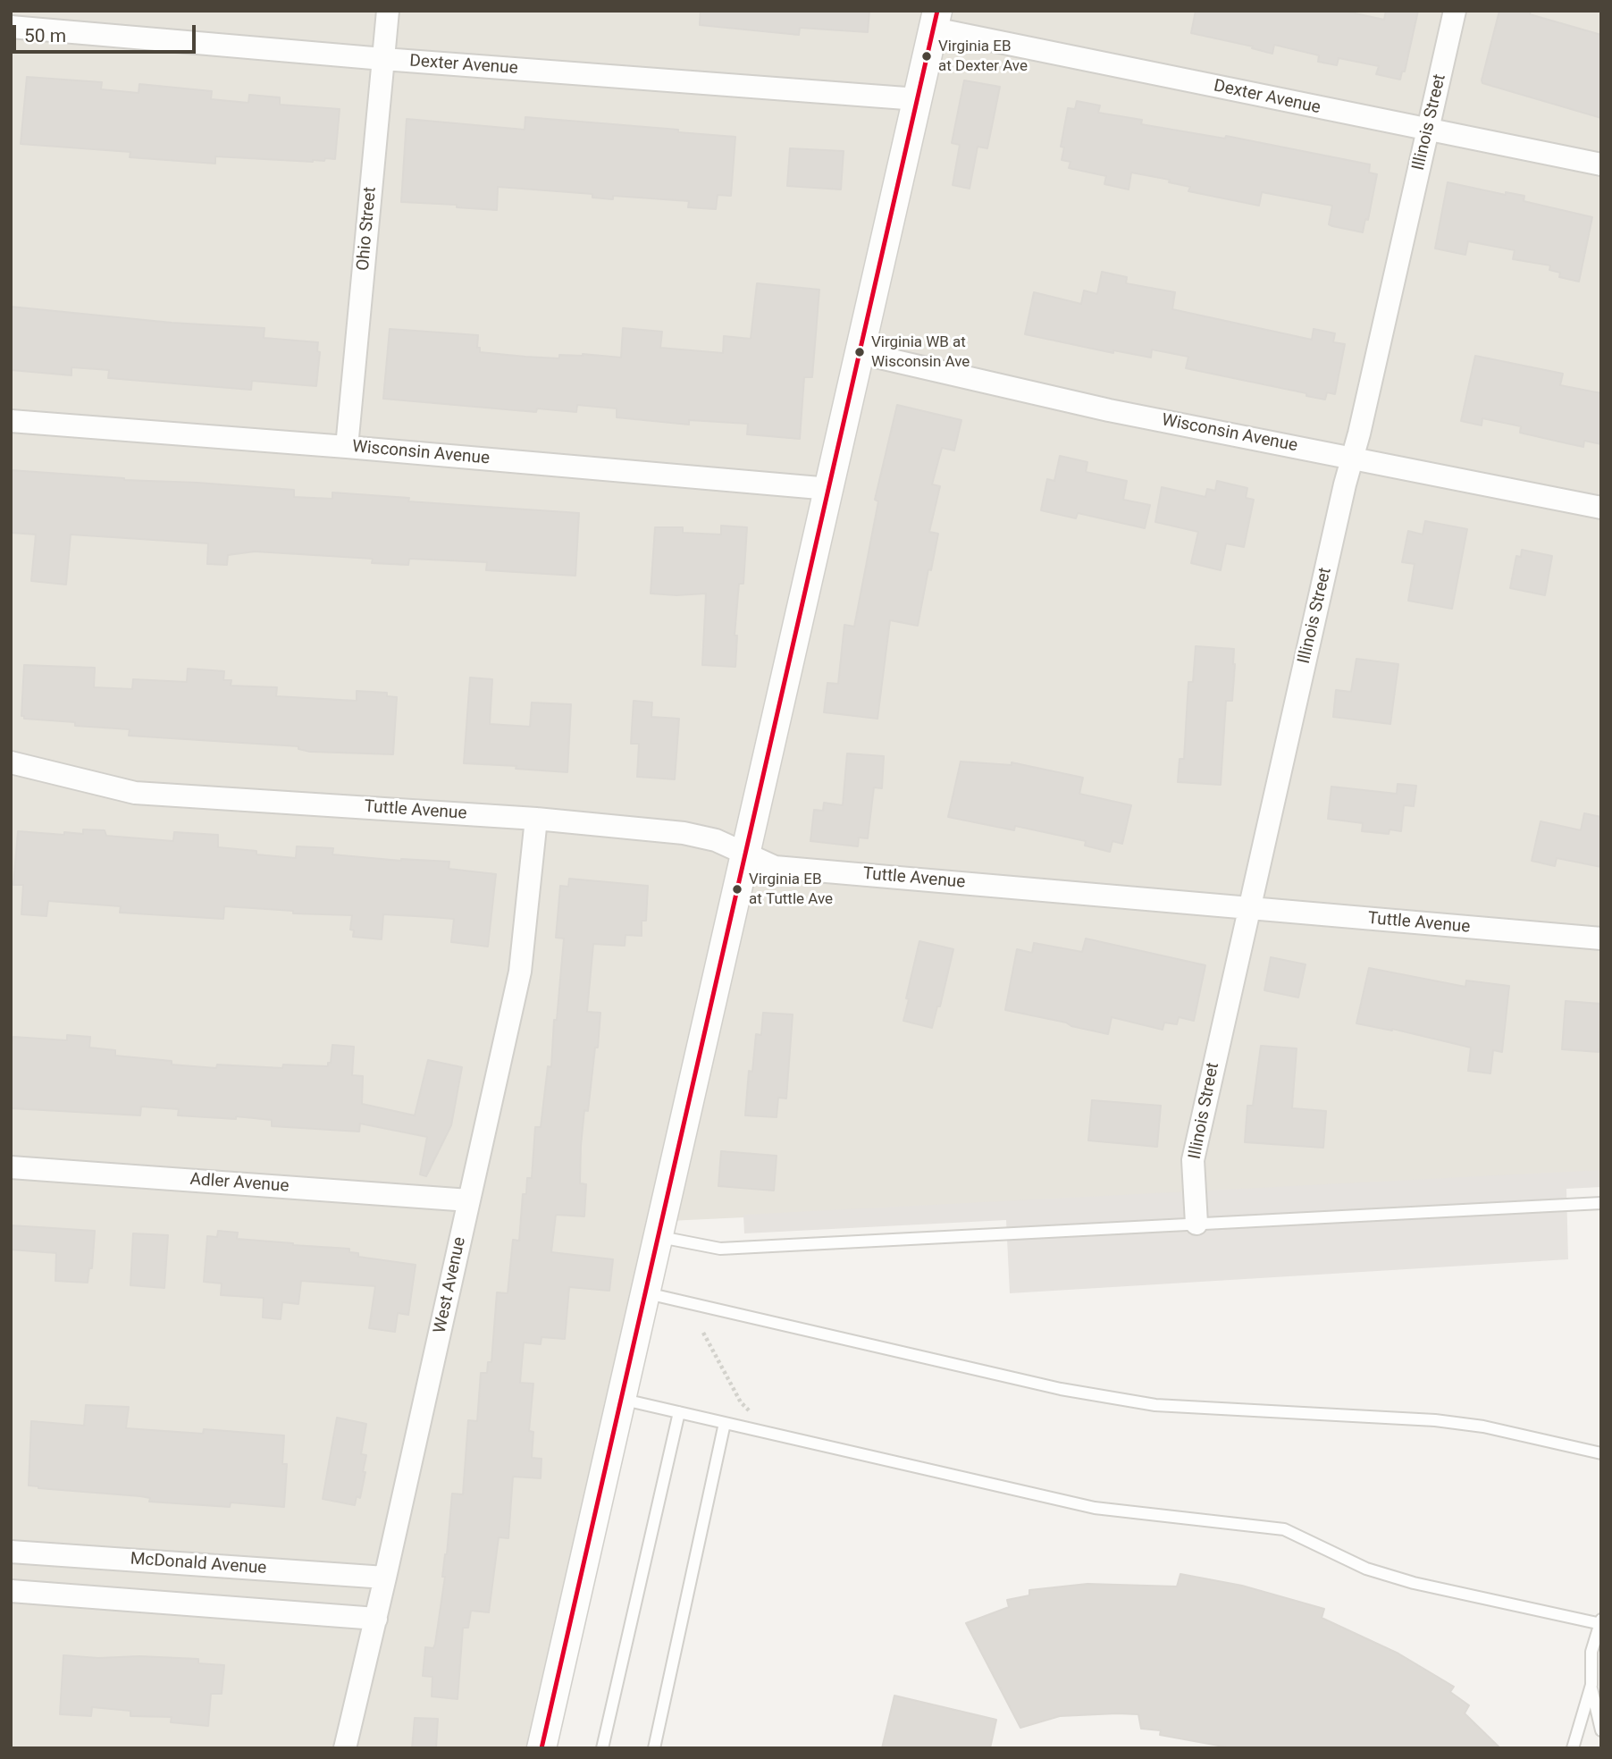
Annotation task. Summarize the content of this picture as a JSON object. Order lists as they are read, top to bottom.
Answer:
{
  "streets": {
    "street": [
      "Dexter Avenue",
      "Illinois Street",
      "Ohio Street",
      "Wisconsin Avenue",
      "Tuttle Avenue",
      "Adler Avenue",
      "West Avenue",
      "McDonald Avenue"
    ]
  },
  "crossings": [
    ["Dexter Avenue", "Illinois Street"],
    ["Dexter Avenue", "Ohio Street"],
    ["Illinois Street", "Wisconsin Avenue"],
    ["Illinois Street", "Tuttle Avenue"],
    ["Ohio Street", "Wisconsin Avenue"],
    ["Tuttle Avenue", "West Avenue"],
    ["Adler Avenue", "West Avenue"],
    ["West Avenue", "McDonald Avenue"]
  ],
  "places": ["Virginia EB at Dexter Ave", "Virginia WB at Wisconsin Ave", "Virginia EB at Tuttle Ave"],
  "scale_bar": "50 m"
}
